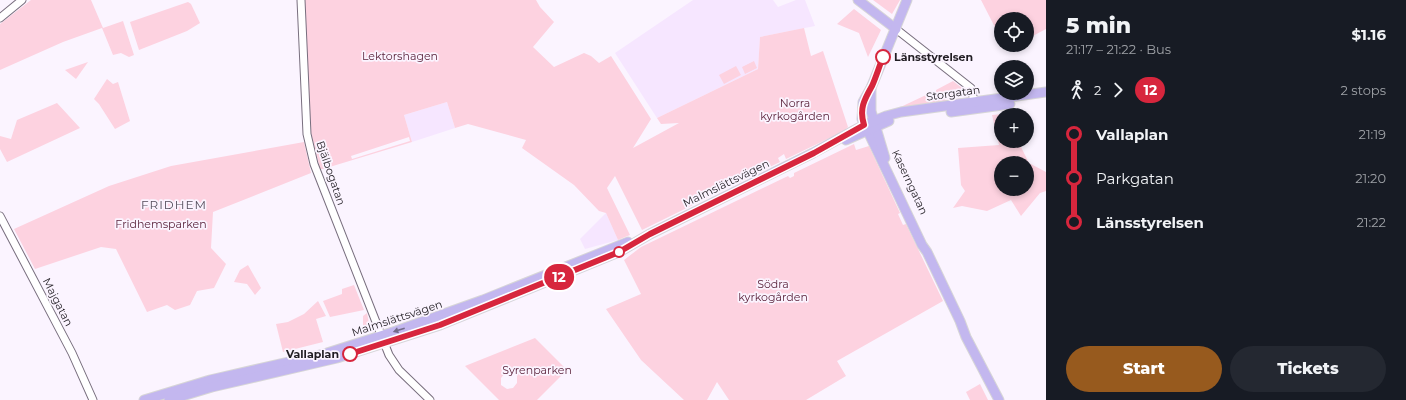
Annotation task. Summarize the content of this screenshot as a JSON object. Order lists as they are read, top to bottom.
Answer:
{
  "streets": {
    "main road": ["Storgatan", "Kaserngatan", "Malmslättsvägen"],
    "street": ["Bjälbogatan", "Majgatan"]
  },
  "crossings": [
    ["Storgatan", "Kaserngatan"],
    ["Storgatan", "Malmslättsvägen"],
    ["Bjälbogatan", "Malmslättsvägen"],
    ["Kaserngatan", "Malmslättsvägen"]
  ],
  "districts": ["FRIDHEM"],
  "parks": [
    "Lektorshagen",
    "Norra kyrkogården",
    "Fridhemsparken",
    "Södra kyrkogården",
    "Syrenparken"
  ],
  "places": ["Länsstyrelsen", "Vallaplan"],
  "lines": ["bus line 12"],
  "page": {
    "on_map": "12",
    "heading": ["5 min", "21:17 – 21:22 · Bus", "$1.16"],
    "map_buttons": ["+", "−"],
    "legs": ["2", "12", "2 stops"],
    "list": [
      {
        "name": "Vallaplan",
        "value": "21:19"
      },
      {
        "name": "Parkgatan",
        "value": "21:20"
      },
      {
        "name": "Länsstyrelsen",
        "value": "21:22"
      }
    ],
    "buttons": ["Start", "Tickets"]
  }
}
